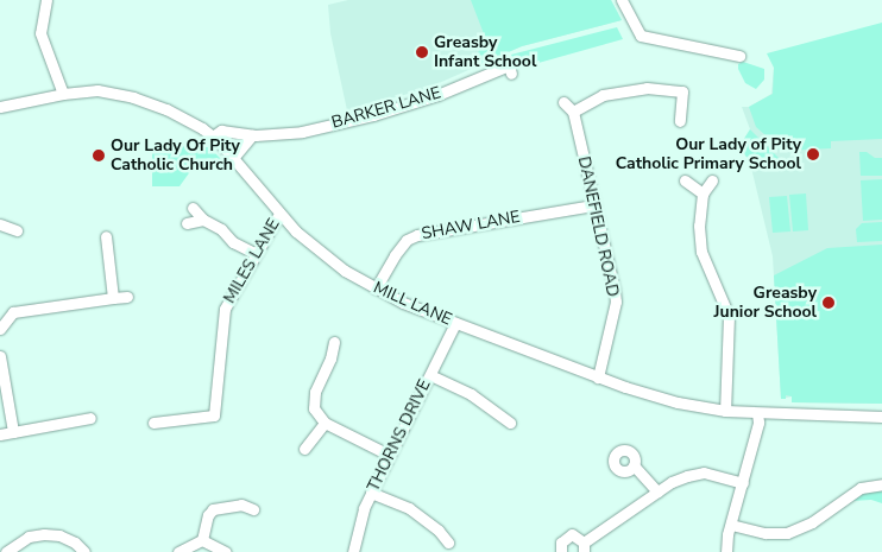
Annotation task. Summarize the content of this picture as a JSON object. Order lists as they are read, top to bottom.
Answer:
{
  "streets": {
    "street": [
      "BARKER LANE",
      "SHAW LANE",
      "DANEFIELD ROAD",
      "MILES LANE",
      "MILL LANE",
      "THORNS DRIVE"
    ]
  },
  "crossings": [
    ["BARKER LANE", "MILL LANE"],
    ["SHAW LANE", "DANEFIELD ROAD"],
    ["SHAW LANE", "MILL LANE"],
    ["DANEFIELD ROAD", "MILL LANE"],
    ["MILES LANE", "MILL LANE"],
    ["MILL LANE", "THORNS DRIVE"]
  ],
  "places": [
    "Greasby Infant School",
    "Our Lady of Pity Catholic Primary School",
    "Our Lady Of Pity Catholic Church",
    "Greasby Junior School"
  ]
}
